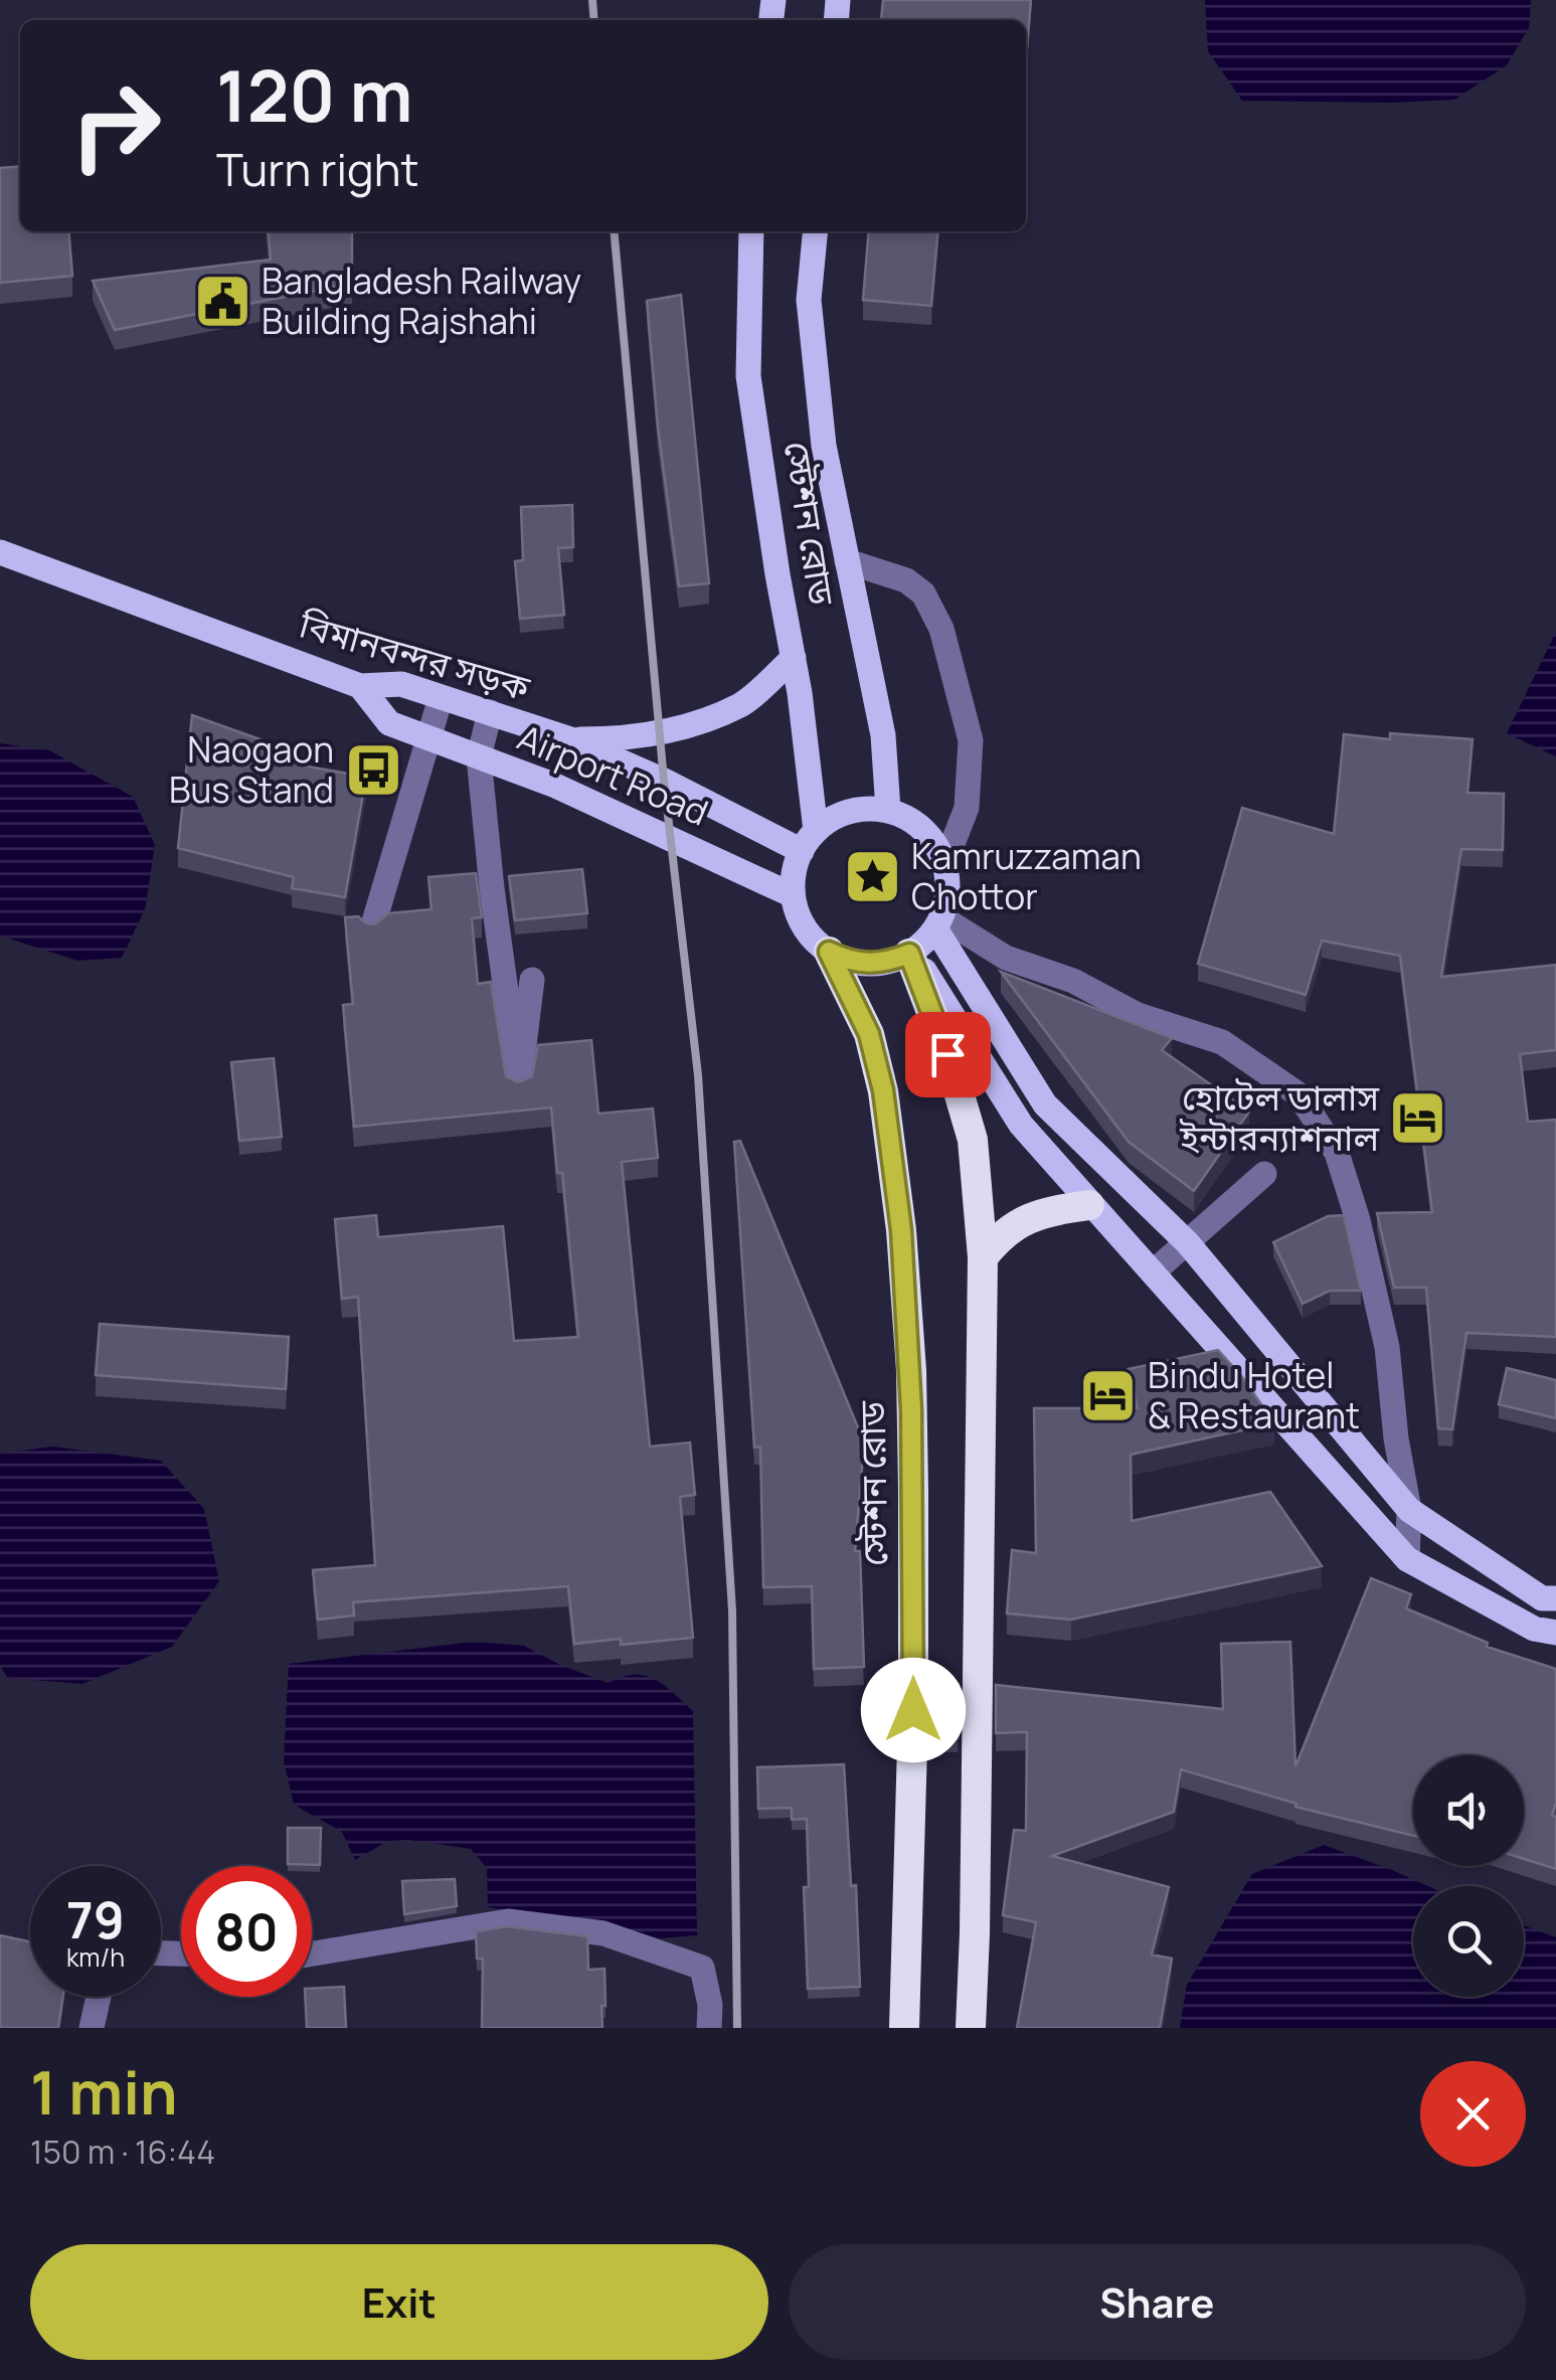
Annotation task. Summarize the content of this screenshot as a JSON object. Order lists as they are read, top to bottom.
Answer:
{
  "streets": {
    "highway": ["স্টেশন রোড"],
    "main road": ["বিমানবন্দর সড়ক", "Airport Road"]
  },
  "crossings": [
    ["স্টেশন রোড", "বিমানবন্দর সড়ক"],
    ["স্টেশন রোড", "Airport Road"],
    ["বিমানবন্দর সড়ক", "Airport Road"]
  ],
  "places": {
    "public building": ["Bangladesh Railway Building Rajshahi"],
    "bus stop": ["Naogaon Bus Stand"],
    "place": ["Kamruzzaman Chottor"],
    "hotel": ["হোটেল ডালাস ইন্টারন্যাশনাল", "Bindu Hotel & Restaurant"]
  },
  "page": {
    "turn": ["120 m", "Turn right"],
    "speed": "79 km/h",
    "limit": "80",
    "heading": ["1 min", "150 m · 16:44"],
    "buttons": ["Exit", "Share"]
  }
}
